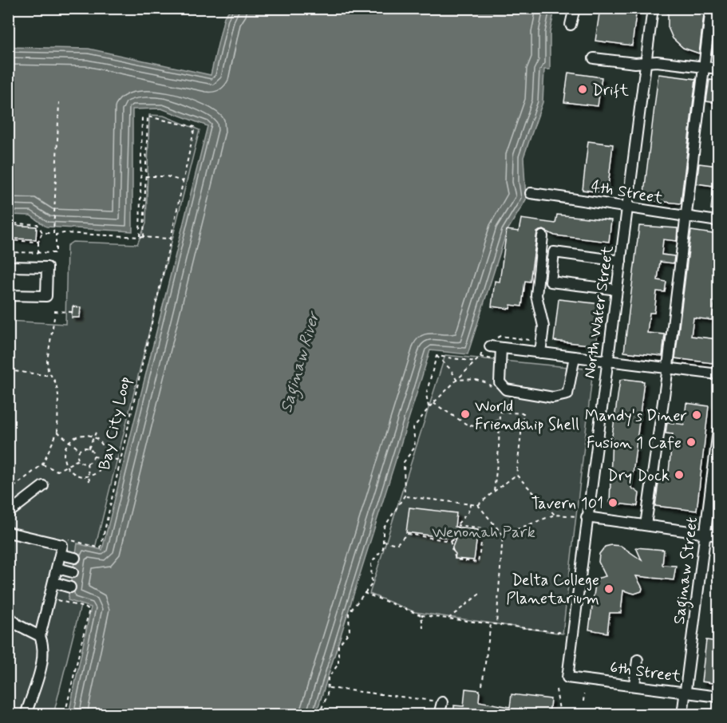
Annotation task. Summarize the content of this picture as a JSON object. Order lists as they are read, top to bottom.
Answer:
{
  "streets": {
    "street": [
      "4th Street",
      "North Water Street",
      "Saginaw Street",
      "6th Street"
    ],
    "path": ["Bay City Loop"]
  },
  "crossings": [
    ["4th Street", "North Water Street"],
    ["North Water Street", "6th Street"],
    ["Saginaw Street", "6th Street"]
  ],
  "water": ["Saginaw River"],
  "parks": ["Wenonah Park"],
  "places": [
    "Drift",
    "World Friendship Shell",
    "Mandy's Diner",
    "Fusion 1 Cafe",
    "Dry Dock",
    "Tavern 101",
    "Delta College Planetarium"
  ]
}
